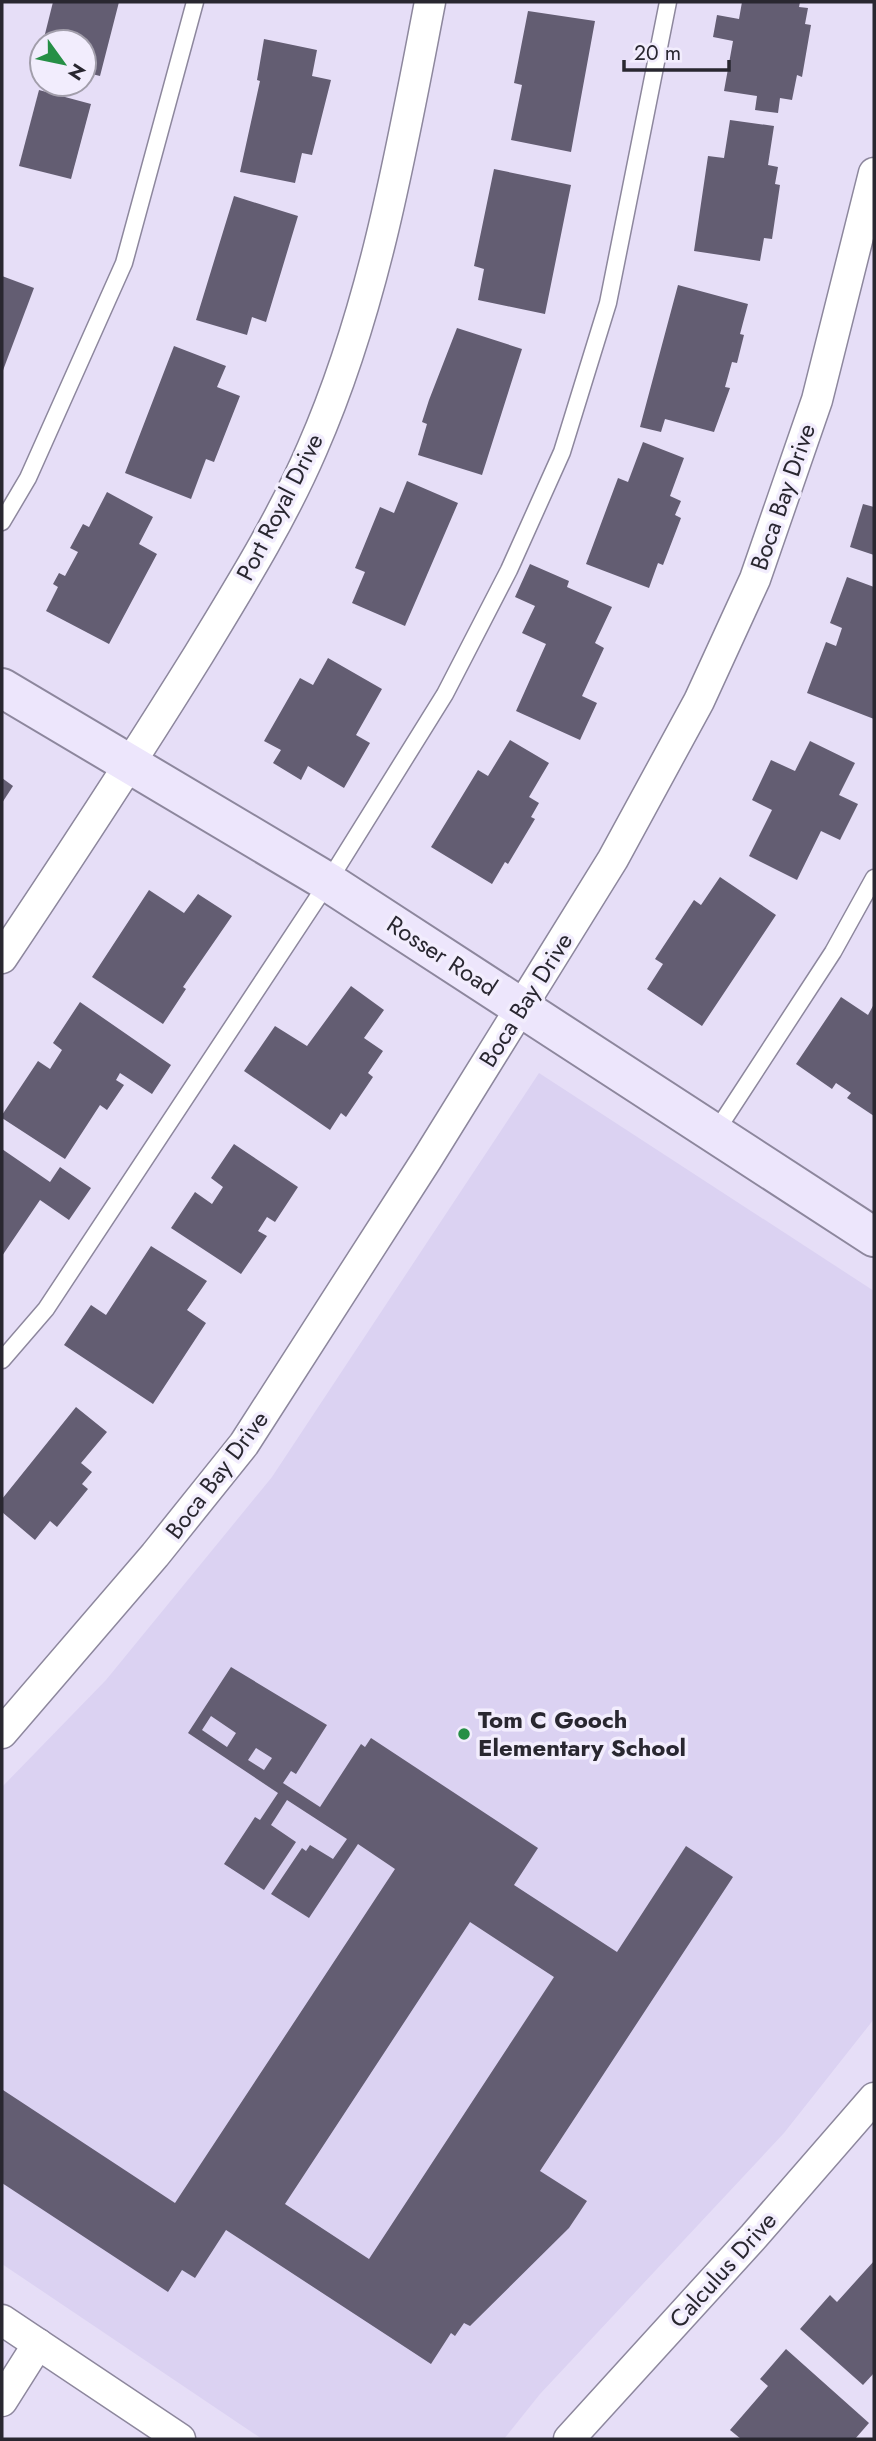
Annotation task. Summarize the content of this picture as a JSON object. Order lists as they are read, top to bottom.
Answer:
{
  "streets": {
    "street": [
      "Boca Bay Drive",
      "Port Royal Drive",
      "Rosser Road",
      "Calculus Drive"
    ]
  },
  "crossings": [
    ["Boca Bay Drive", "Rosser Road"],
    ["Port Royal Drive", "Rosser Road"]
  ],
  "places": ["Tom C Gooch Elementary School"],
  "scale_bar": "20 m",
  "north": "bottom right"
}
